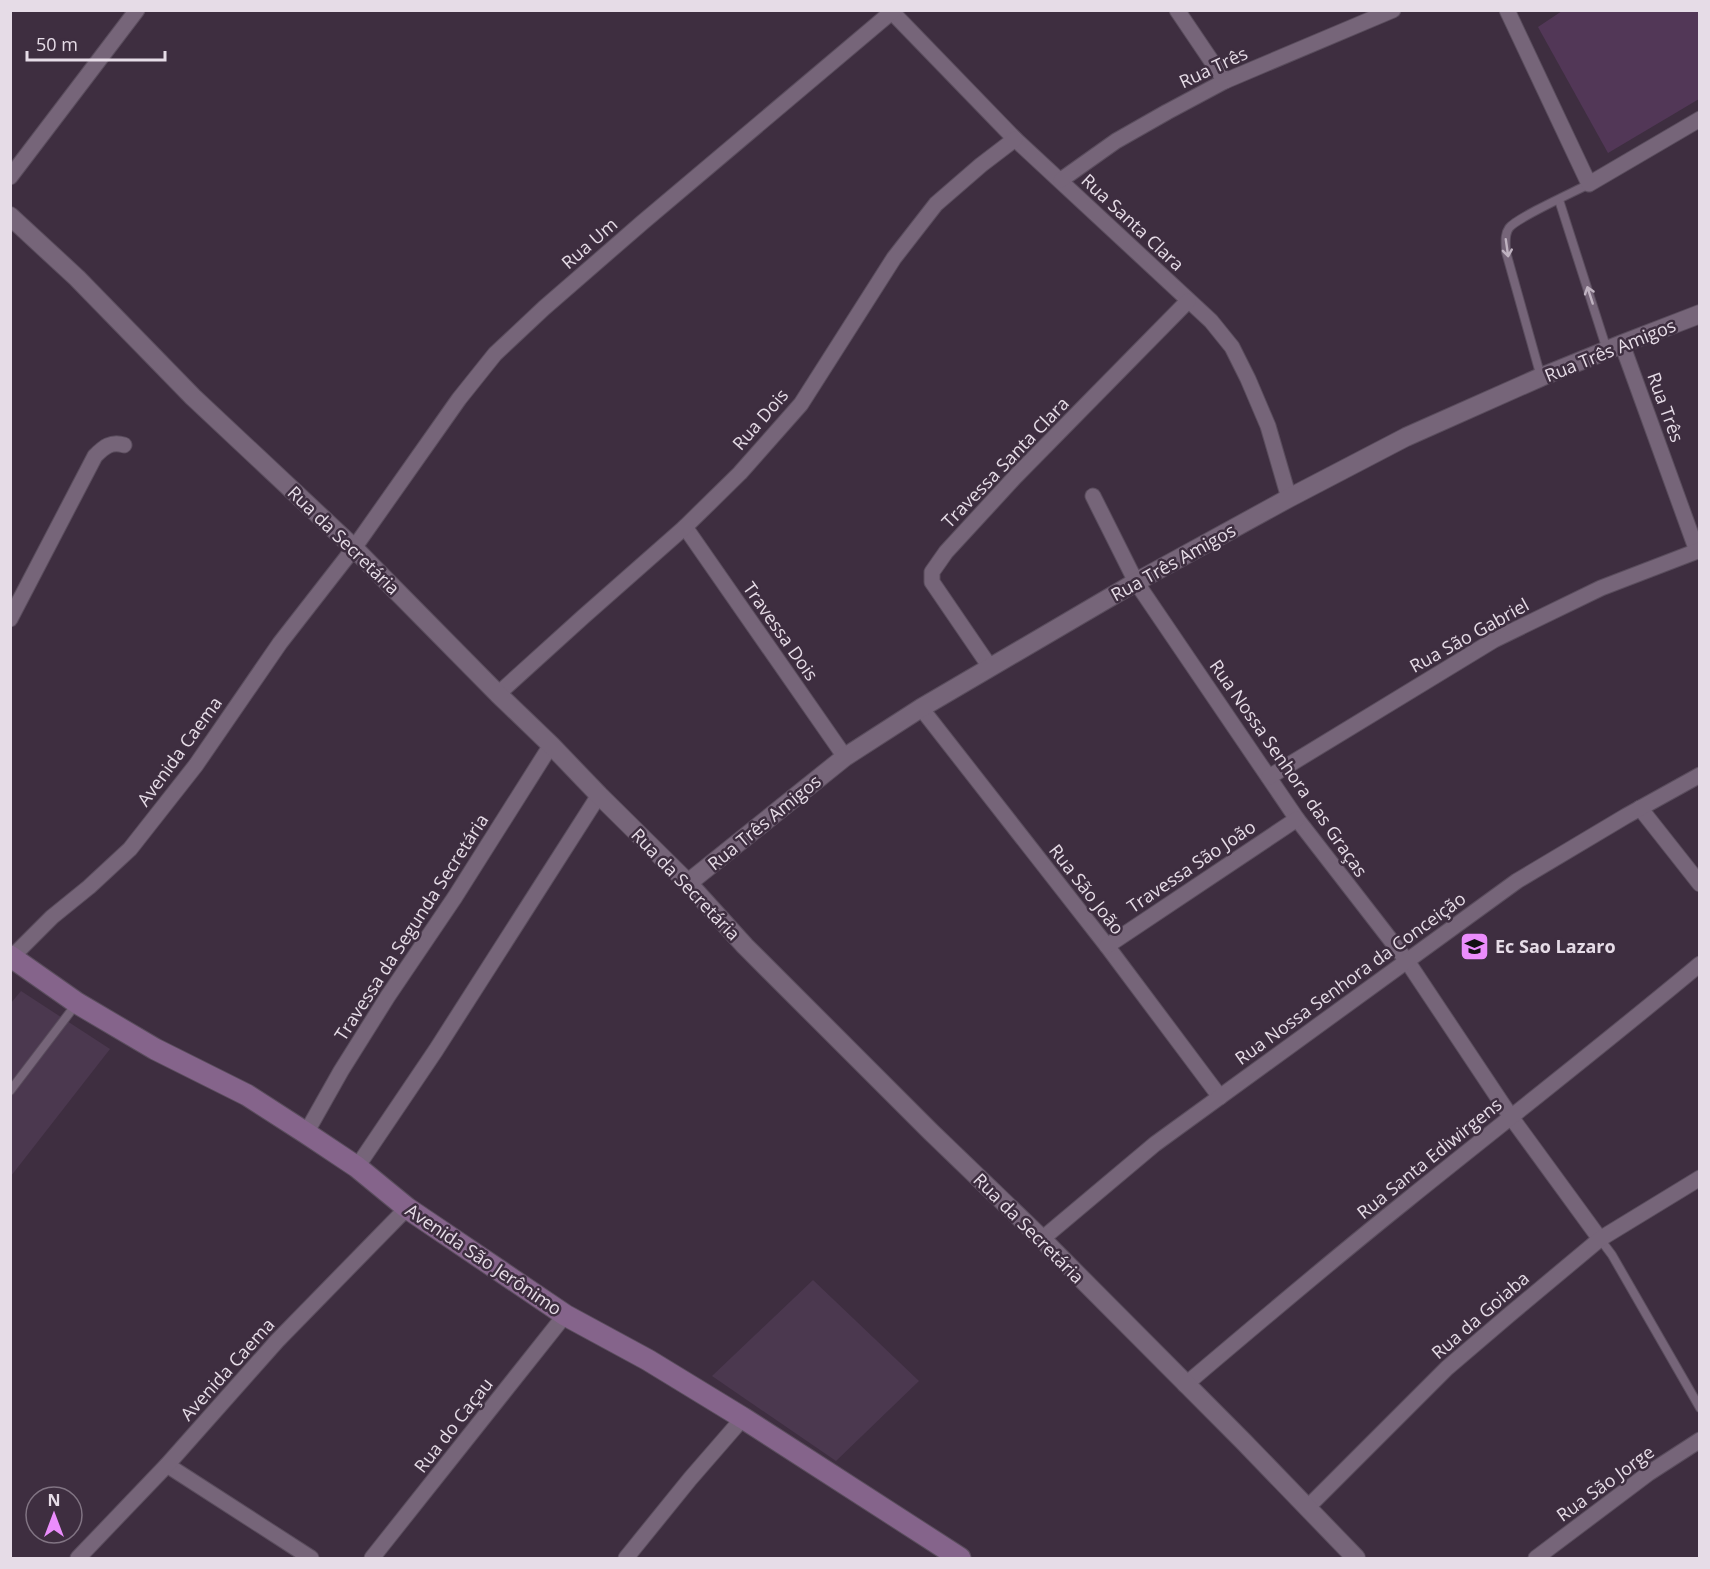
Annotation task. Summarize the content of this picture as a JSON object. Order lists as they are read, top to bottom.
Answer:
{
  "streets": {
    "main road": ["Avenida São Jerônimo"],
    "street": [
      "Rua Três",
      "Rua Santa Clara",
      "Rua Um",
      "Rua Três Amigos",
      "Rua Dois",
      "Travessa Santa Clara",
      "Rua da Secretária",
      "Travessa Dois",
      "Rua São Gabriel",
      "Avenida Caema",
      "Rua Nossa Senhora das Graças",
      "Travessa São João",
      "Rua São João",
      "Travessa da Segunda Secretária",
      "Rua Nossa Senhora da Conceição",
      "Rua Santa Ediwirgens",
      "Rua da Goiaba",
      "Rua do Caçau",
      "Rua São Jorge"
    ]
  },
  "crossings": [
    ["Rua Três", "Rua Santa Clara"],
    ["Rua Três", "Rua Três Amigos"],
    ["Rua Três", "Rua São Gabriel"],
    ["Rua Santa Clara", "Rua Um"],
    ["Rua Santa Clara", "Rua Três Amigos"],
    ["Rua Santa Clara", "Rua Dois"],
    ["Rua Santa Clara", "Travessa Santa Clara"],
    ["Rua Um", "Rua da Secretária"],
    ["Rua Um", "Avenida Caema"],
    ["Rua Três Amigos", "Travessa Santa Clara"],
    ["Rua Três Amigos", "Rua da Secretária"],
    ["Rua Três Amigos", "Travessa Dois"],
    ["Rua Três Amigos", "Rua Nossa Senhora das Graças"],
    ["Rua Três Amigos", "Rua São João"],
    ["Rua Dois", "Rua da Secretária"],
    ["Rua Dois", "Travessa Dois"],
    ["Rua da Secretária", "Avenida Caema"],
    ["Rua da Secretária", "Travessa da Segunda Secretária"],
    ["Rua da Secretária", "Rua Nossa Senhora da Conceição"],
    ["Rua da Secretária", "Rua Santa Ediwirgens"],
    ["Rua da Secretária", "Rua da Goiaba"],
    ["Rua São Gabriel", "Rua Nossa Senhora das Graças"],
    ["Avenida Caema", "Avenida São Jerônimo"],
    ["Rua Nossa Senhora das Graças", "Travessa São João"],
    ["Rua Nossa Senhora das Graças", "Rua Nossa Senhora da Conceição"],
    ["Rua Nossa Senhora das Graças", "Rua Santa Ediwirgens"],
    ["Rua Nossa Senhora das Graças", "Rua da Goiaba"],
    ["Travessa São João", "Rua São João"],
    ["Rua São João", "Rua Nossa Senhora da Conceição"],
    ["Travessa da Segunda Secretária", "Avenida São Jerônimo"],
    ["Avenida São Jerônimo", "Rua do Caçau"]
  ],
  "places": {
    "school or university": ["Ec Sao Lazaro"]
  },
  "scale_bar": "50 m",
  "north": "top"
}
